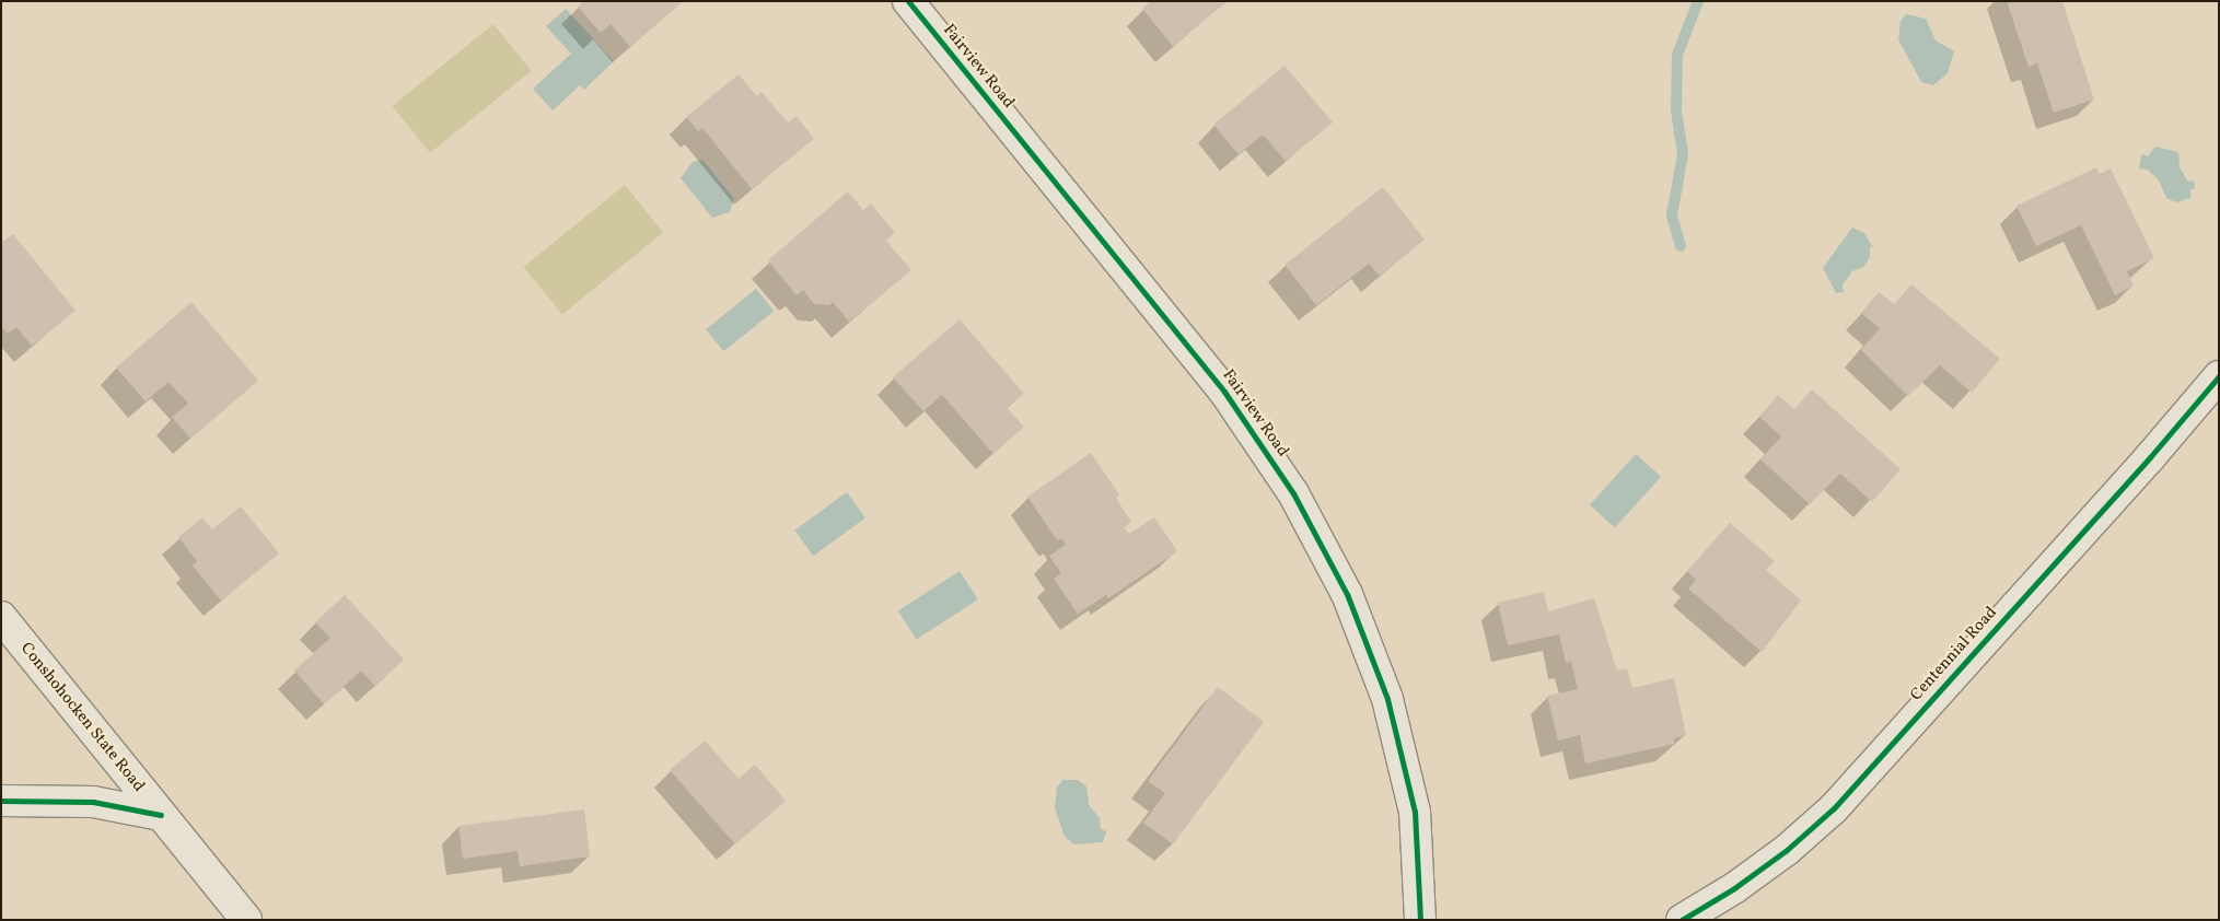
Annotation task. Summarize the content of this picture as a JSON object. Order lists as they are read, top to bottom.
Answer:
{
  "streets": {
    "street": ["Fairview Road", "Centennial Road", "Conshohocken State Road"]
  }
}
